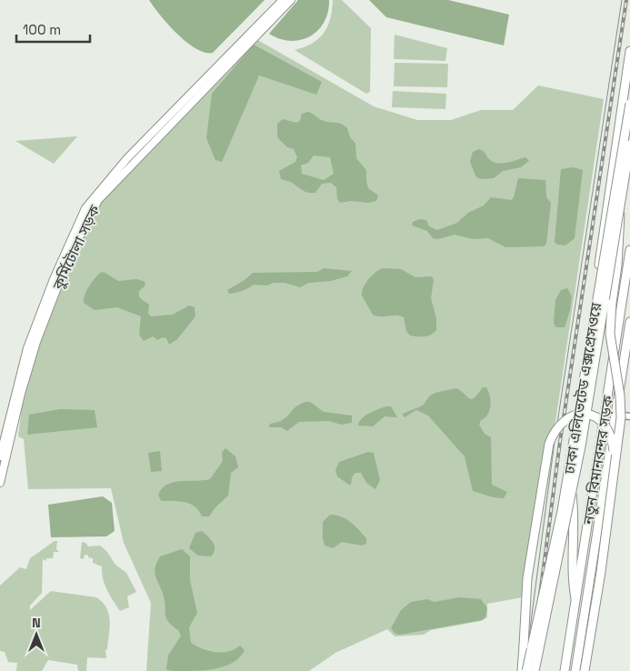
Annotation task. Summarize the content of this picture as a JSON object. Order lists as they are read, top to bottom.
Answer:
{
  "streets": {
    "highway": ["ঢাকা এলিভেটেড এক্সপ্রেসওয়ে", "নতুন বিমানবন্দর সড়ক"],
    "main road": ["কুর্মিটোলা সড়ক"]
  },
  "scale_bar": "100 m",
  "north": "top"
}
